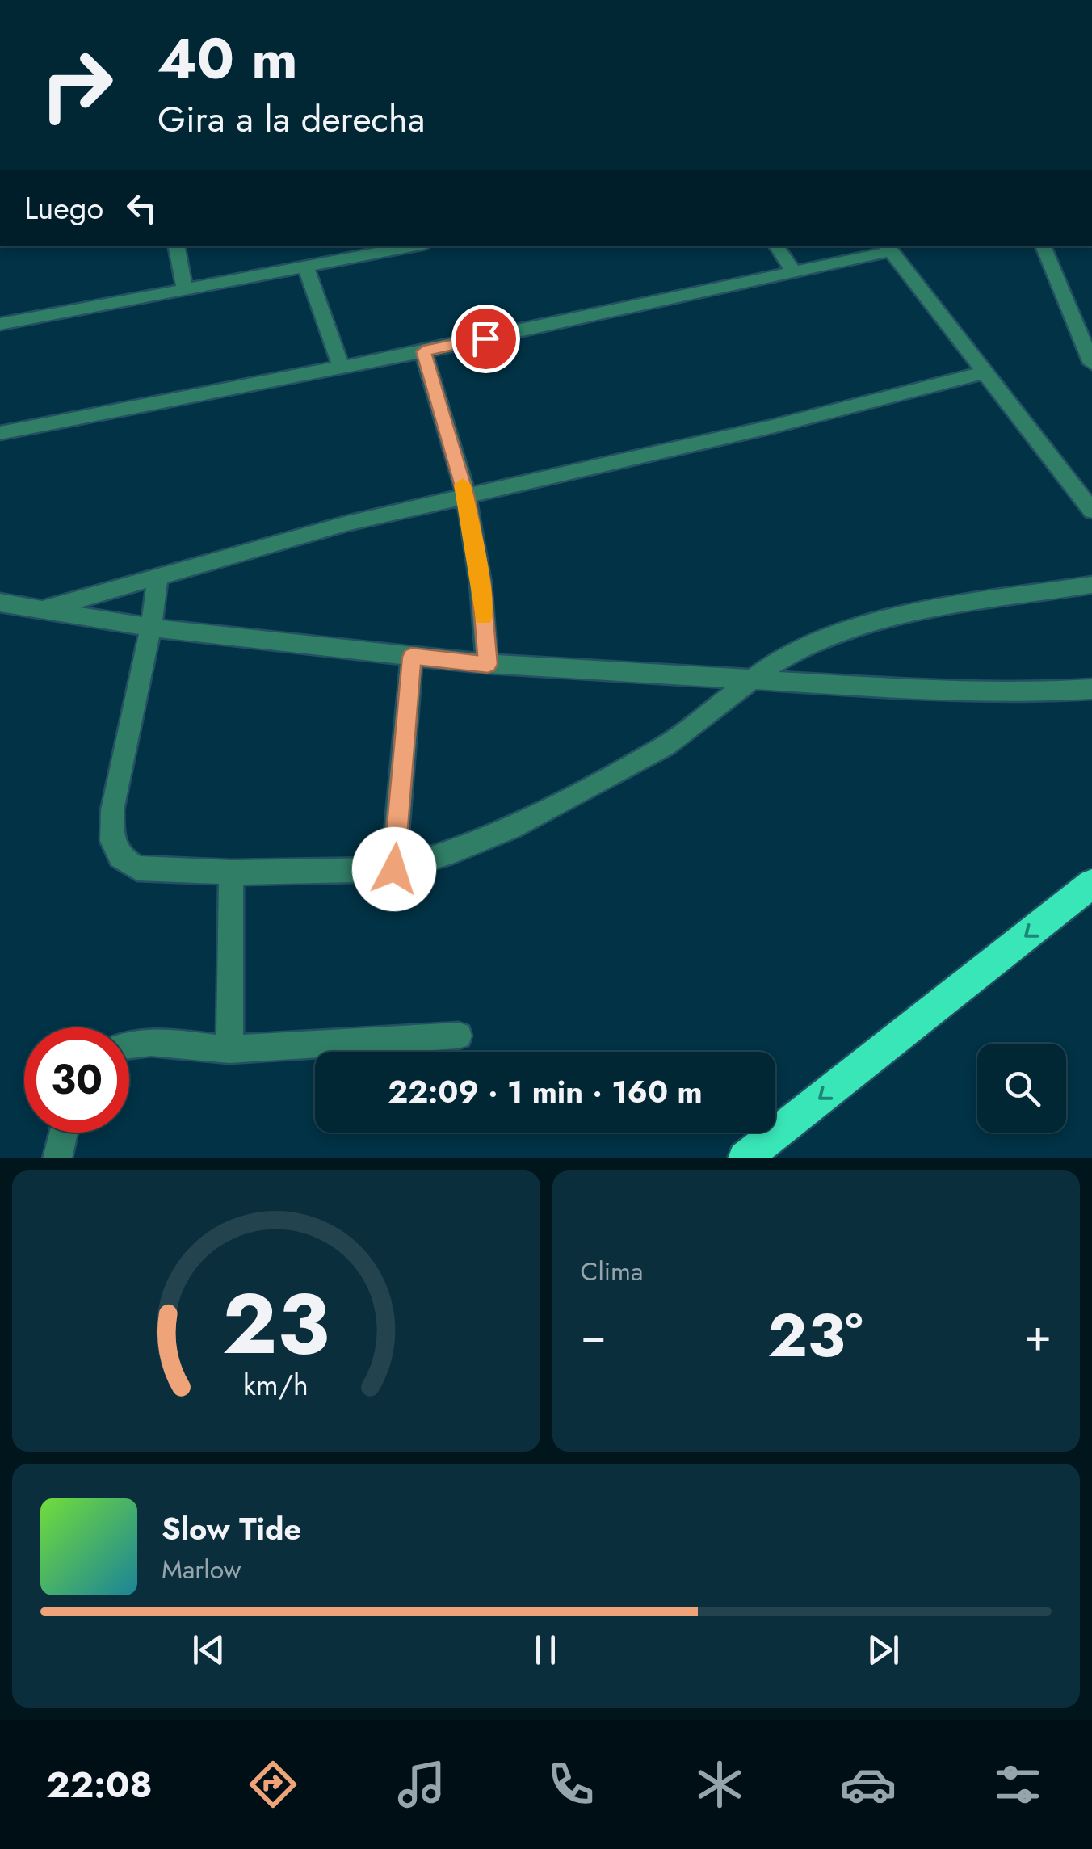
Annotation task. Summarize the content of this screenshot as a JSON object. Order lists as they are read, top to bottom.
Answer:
{
  "page": {
    "turn": ["40 m", "Gira a la derecha"],
    "then": "Luego",
    "limit": "30",
    "trip": "22:09 · 1 min · 160 m",
    "tile": "Clima",
    "heat": ["−", "23°", "+"],
    "song": ["Slow Tide", "Marlow"],
    "tabs": "22:08",
    "gauge": ["23", "km/h"]
  }
}
